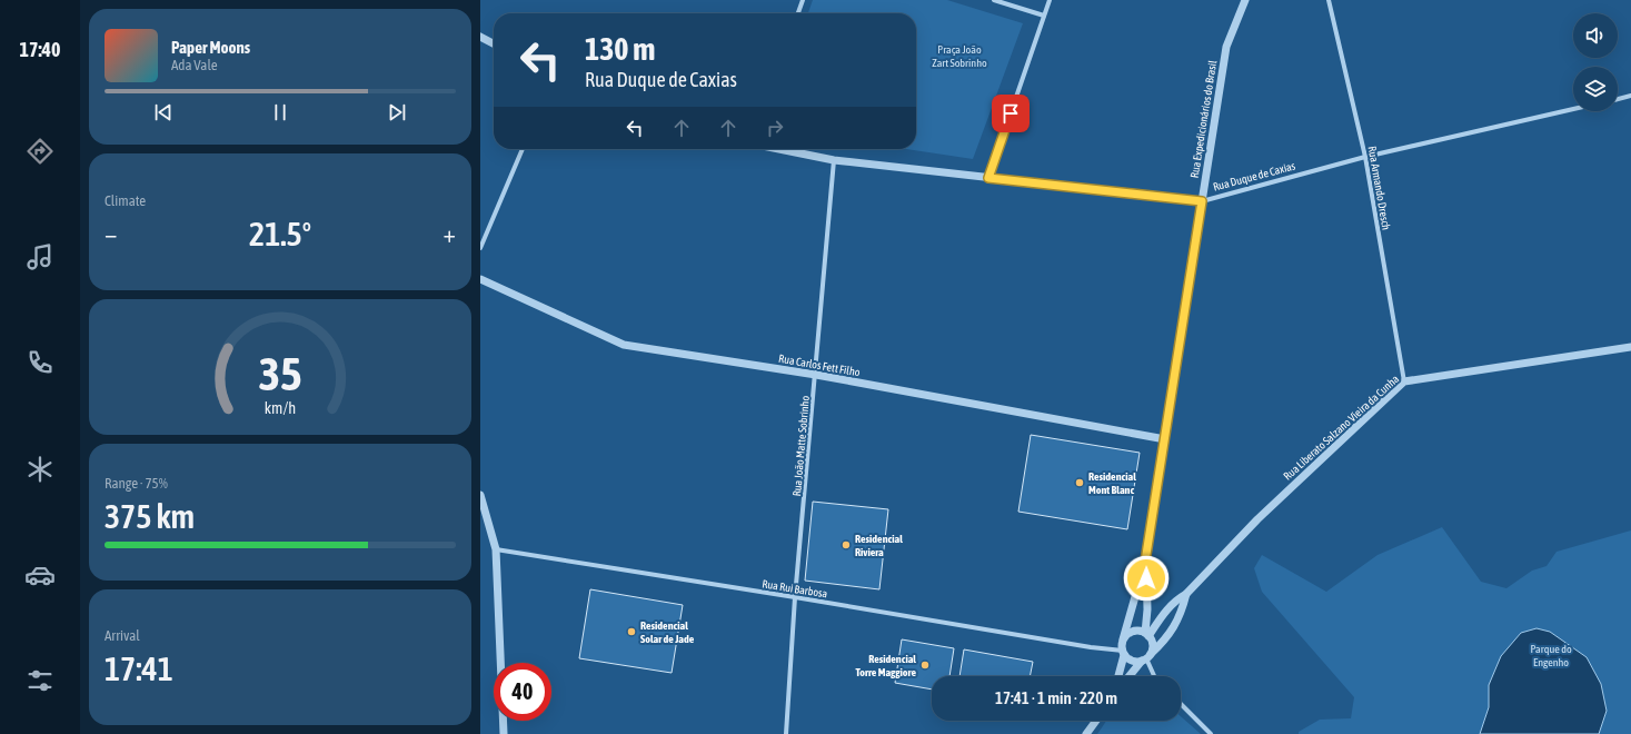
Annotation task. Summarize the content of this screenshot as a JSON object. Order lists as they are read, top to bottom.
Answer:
{
  "streets": {
    "street": [
      "Rua Expedicionários do Brasil",
      "Rua Duque de Caxias",
      "Rua Armando Dresch",
      "Rua Carlos Fett Filho",
      "Rua Liberato Salzano Vieira da Cunha",
      "Rua João Matte Sobrinho",
      "Rua Rui Barbosa"
    ]
  },
  "crossings": [
    ["Rua Expedicionários do Brasil", "Rua Duque de Caxias"],
    ["Rua Expedicionários do Brasil", "Rua Carlos Fett Filho"],
    ["Rua Expedicionários do Brasil", "Rua Liberato Salzano Vieira da Cunha"],
    ["Rua Expedicionários do Brasil", "Rua Rui Barbosa"],
    ["Rua Duque de Caxias", "Rua Armando Dresch"],
    ["Rua Duque de Caxias", "Rua João Matte Sobrinho"],
    ["Rua Armando Dresch", "Rua Liberato Salzano Vieira da Cunha"],
    ["Rua Carlos Fett Filho", "Rua João Matte Sobrinho"],
    ["Rua Liberato Salzano Vieira da Cunha", "Rua Rui Barbosa"],
    ["Rua João Matte Sobrinho", "Rua Rui Barbosa"]
  ],
  "parks": ["Praça João Zart Sobrinho", "Parque do Engenho"],
  "places": [
    "Residencial Mont Blanc",
    "Residencial Riviera",
    "Residencial Solar de Jade",
    "Residencial Torre Maggiore"
  ],
  "page": {
    "tabs": "17:40",
    "turn": ["130 m", "Rua Duque de Caxias"],
    "song": ["Paper Moons", "Ada Vale"],
    "tile": [
      "Climate",
      ["Range · 75%", "375 km"],
      ["Arrival", "17:41"]
    ],
    "heat": ["−", "21.5°", "+"],
    "limit": "40",
    "trip": "17:41 · 1 min · 220 m",
    "gauge": ["35", "km/h"]
  }
}
